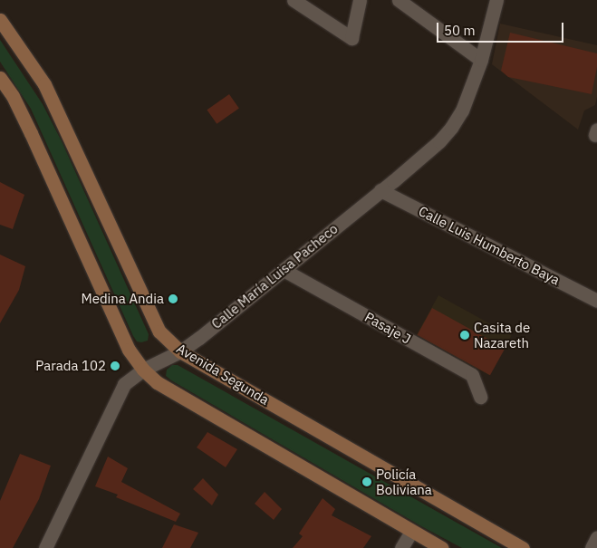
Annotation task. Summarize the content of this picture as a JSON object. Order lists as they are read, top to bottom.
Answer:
{
  "streets": {
    "main road": ["Avenida Segunda"],
    "street": ["Calle Luis Humberto Baya", "Calle María Luisa Pacheco", "Pasaje J"]
  },
  "crossings": [
    ["Calle Luis Humberto Baya", "Calle María Luisa Pacheco"],
    ["Calle María Luisa Pacheco", "Pasaje J"],
    ["Calle María Luisa Pacheco", "Avenida Segunda"]
  ],
  "places": [
    "Medina Andia",
    "Casita de Nazareth",
    "Parada 102",
    "Policía Boliviana"
  ],
  "scale_bar": "50 m"
}
